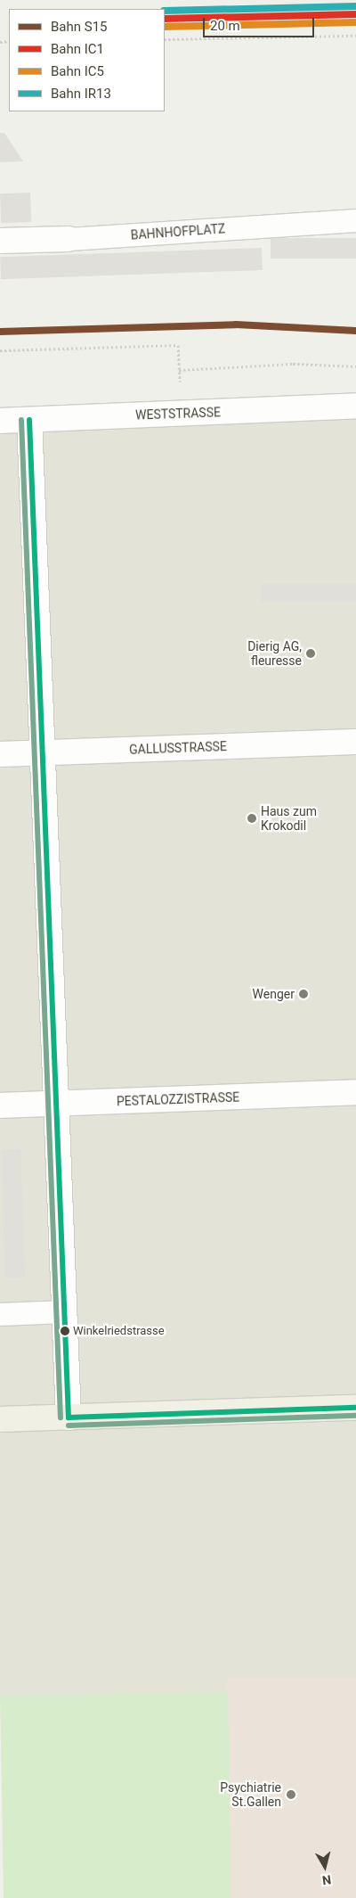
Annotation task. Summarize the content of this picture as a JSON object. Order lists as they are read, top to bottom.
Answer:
{
  "streets": {
    "street": [
      "BAHNHOFPLATZ",
      "WESTSTRASSE",
      "GALLUSSTRASSE",
      "PESTALOZZISTRASSE"
    ]
  },
  "places": [
    "Dierig AG, fleuresse",
    "Haus zum Krokodil",
    "Wenger",
    "Winkelriedstrasse",
    "Psychiatrie St.Gallen"
  ],
  "lines": [
    "rail line IR13",
    "rail line IC1",
    "rail line IC5",
    "rail line S15"
  ],
  "legend": [
    "Bahn S15",
    "Bahn IC1",
    "Bahn IC5",
    "Bahn IR13"
  ],
  "scale_bar": "20 m",
  "north": "bottom"
}
